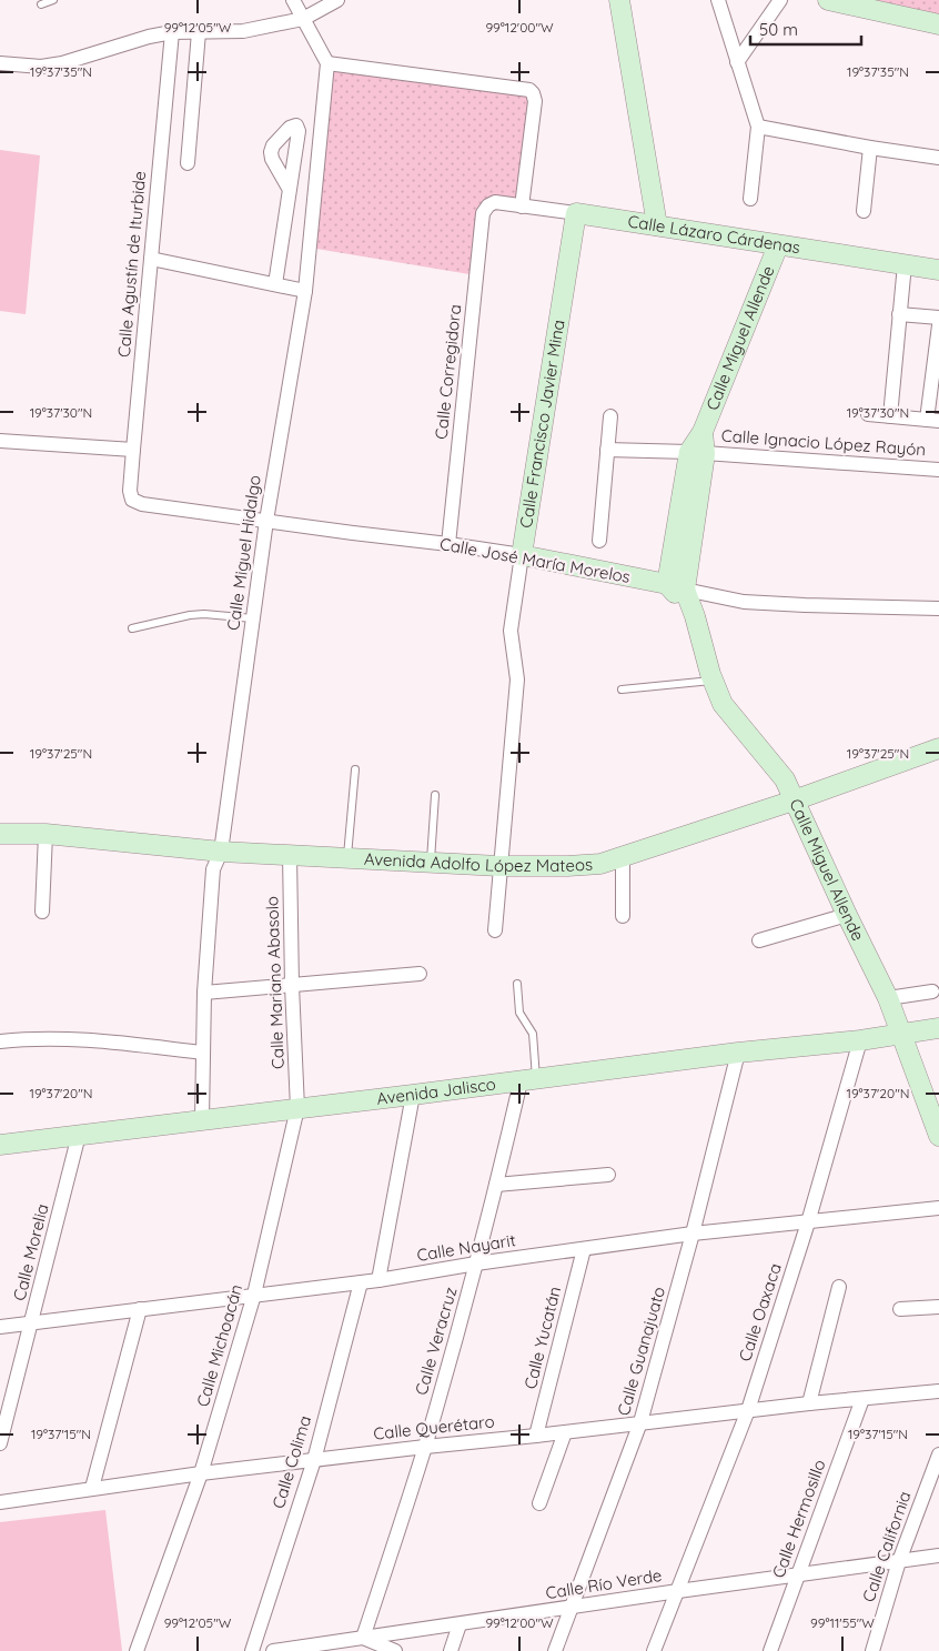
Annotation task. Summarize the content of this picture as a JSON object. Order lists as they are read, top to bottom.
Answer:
{
  "streets": {
    "main road": [
      "Calle Lázaro Cárdenas",
      "Calle Miguel Allende",
      "Calle Francisco Javier Mina",
      "Calle José María Morelos",
      "Avenida Adolfo López Mateos",
      "Avenida Jalisco"
    ],
    "street": [
      "Calle Agustín de Iturbide",
      "Calle Corregidora",
      "Calle Ignacio López Rayón",
      "Calle Miguel Hidalgo",
      "Calle Mariano Abasolo",
      "Calle Nayarit",
      "Calle Morelia",
      "Calle Oaxaca",
      "Calle Yucatán",
      "Calle Veracruz",
      "Calle Michoacán",
      "Calle Guanajuato",
      "Calle Querétaro",
      "Calle Colima",
      "Calle Hermosillo",
      "Calle California",
      "Calle Río Verde"
    ]
  },
  "crossings": [
    ["Calle Lázaro Cárdenas", "Calle Miguel Allende"],
    ["Calle Lázaro Cárdenas", "Calle Corregidora"],
    ["Calle Lázaro Cárdenas", "Calle Francisco Javier Mina"],
    ["Calle Agustín de Iturbide", "Calle José María Morelos"],
    ["Calle Miguel Allende", "Calle Ignacio López Rayón"],
    ["Calle Miguel Allende", "Calle José María Morelos"],
    ["Calle Miguel Allende", "Avenida Adolfo López Mateos"],
    ["Calle Miguel Allende", "Avenida Jalisco"],
    ["Calle Corregidora", "Calle José María Morelos"],
    ["Calle Francisco Javier Mina", "Calle José María Morelos"],
    ["Calle Francisco Javier Mina", "Avenida Adolfo López Mateos"],
    ["Calle Miguel Hidalgo", "Calle José María Morelos"],
    ["Calle Miguel Hidalgo", "Avenida Adolfo López Mateos"],
    ["Calle Miguel Hidalgo", "Avenida Jalisco"],
    ["Avenida Adolfo López Mateos", "Calle Mariano Abasolo"],
    ["Calle Mariano Abasolo", "Avenida Jalisco"],
    ["Calle Mariano Abasolo", "Calle Michoacán"],
    ["Avenida Jalisco", "Calle Morelia"],
    ["Avenida Jalisco", "Calle Oaxaca"],
    ["Avenida Jalisco", "Calle Veracruz"],
    ["Avenida Jalisco", "Calle Michoacán"],
    ["Avenida Jalisco", "Calle Guanajuato"],
    ["Calle Nayarit", "Calle Morelia"],
    ["Calle Nayarit", "Calle Oaxaca"],
    ["Calle Nayarit", "Calle Yucatán"],
    ["Calle Nayarit", "Calle Veracruz"],
    ["Calle Nayarit", "Calle Michoacán"],
    ["Calle Nayarit", "Calle Guanajuato"],
    ["Calle Nayarit", "Calle Colima"],
    ["Calle Oaxaca", "Calle Querétaro"],
    ["Calle Oaxaca", "Calle Río Verde"],
    ["Calle Yucatán", "Calle Querétaro"],
    ["Calle Veracruz", "Calle Querétaro"],
    ["Calle Veracruz", "Calle Río Verde"],
    ["Calle Michoacán", "Calle Querétaro"],
    ["Calle Guanajuato", "Calle Querétaro"],
    ["Calle Guanajuato", "Calle Río Verde"],
    ["Calle Querétaro", "Calle Colima"],
    ["Calle Querétaro", "Calle Hermosillo"],
    ["Calle Hermosillo", "Calle Río Verde"],
    ["Calle California", "Calle Río Verde"]
  ],
  "scale_bar": "50 m",
  "coordinates": [
    "99°12'05\"W",
    "99°12'00\"W",
    "19°37'35\"N",
    "19°37'30\"N",
    "19°37'25\"N",
    "19°37'20\"N",
    "19°37'15\"N",
    "99°11'55\"W"
  ]
}
